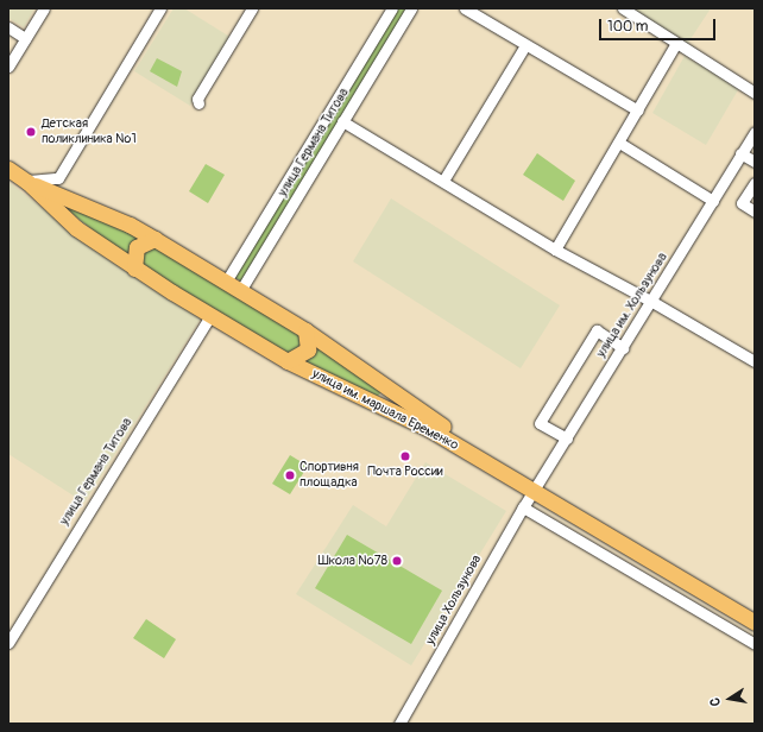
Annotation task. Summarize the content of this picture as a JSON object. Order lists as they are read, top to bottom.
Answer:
{
  "streets": {
    "highway": ["улица им. маршала Еременко"],
    "street": ["улица Германа Титова", "улица им. Хользунова", "улица Хользунова"]
  },
  "crossings": [
    ["улица Германа Титова", "улица им. маршала Еременко"],
    ["улица им. Хользунова", "улица им. маршала Еременко"],
    ["улица им. Хользунова", "улица Хользунова"],
    ["улица им. маршала Еременко", "улица Хользунова"]
  ],
  "places": [
    "Детская поликлиника №1",
    "Почта России",
    "Спортивня площадка",
    "Школа №78"
  ],
  "scale_bar": "100 m",
  "north": "left"
}
